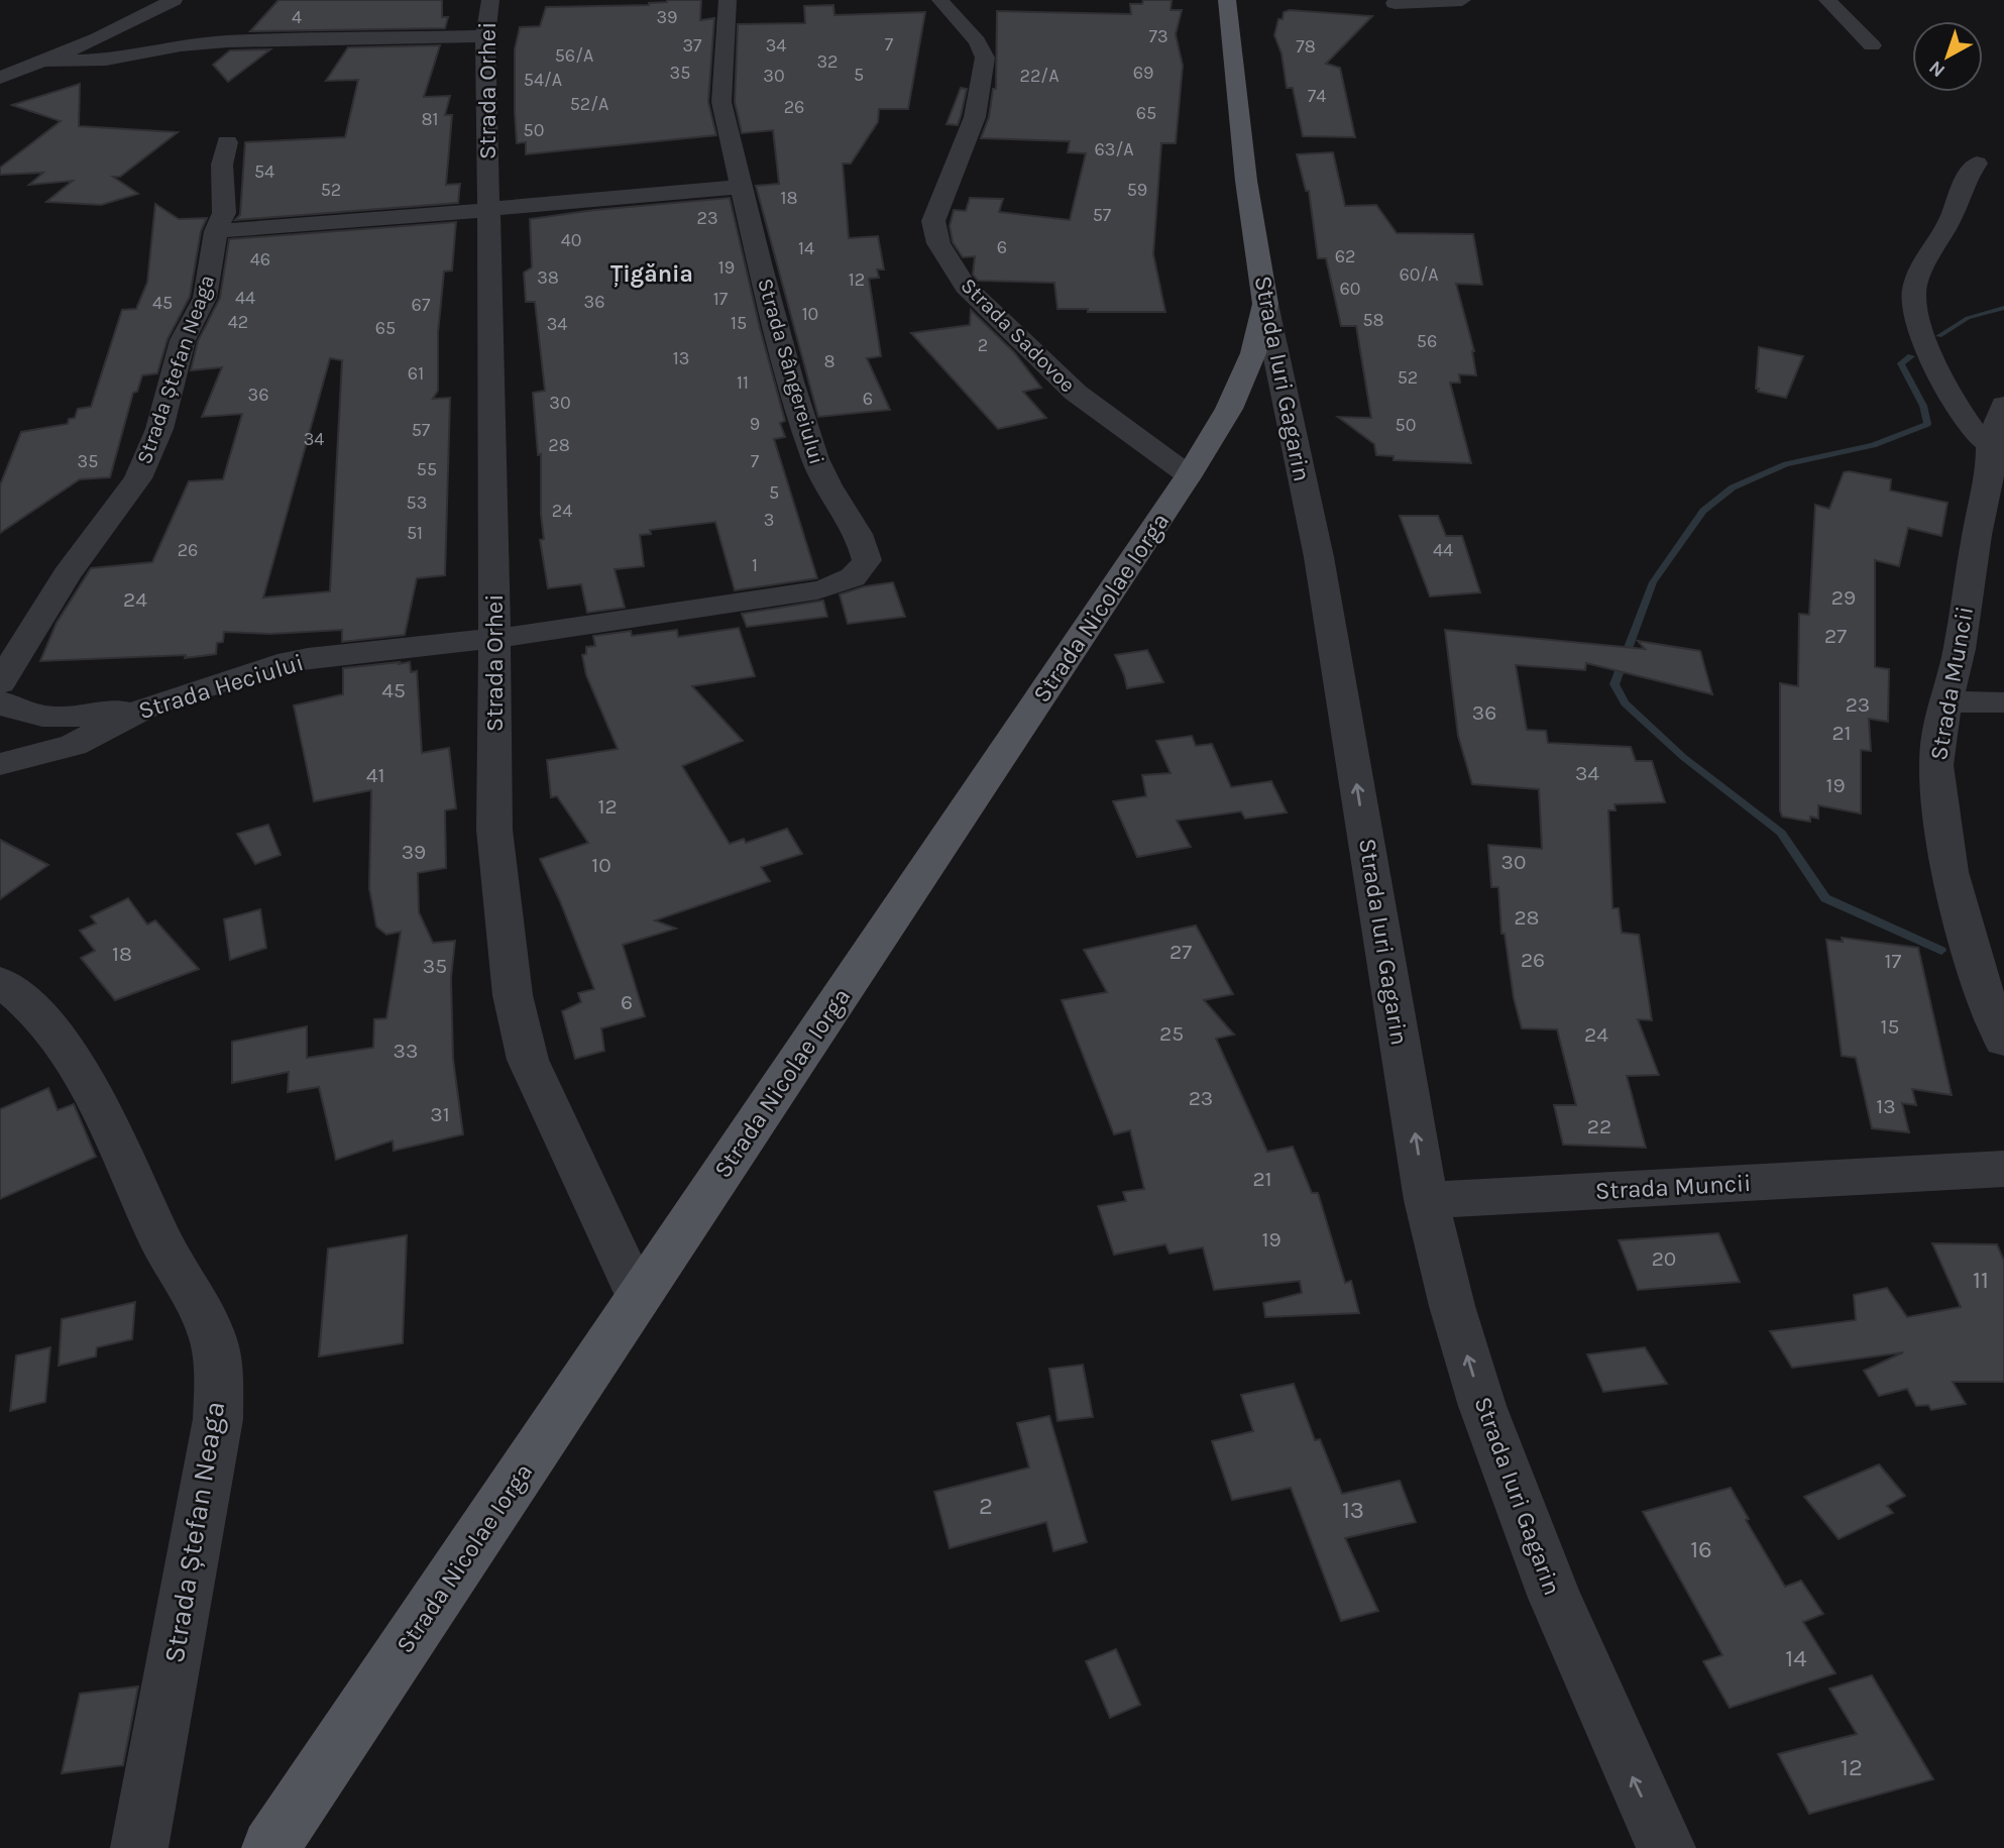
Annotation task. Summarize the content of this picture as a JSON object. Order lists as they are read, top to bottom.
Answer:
{
  "streets": {
    "main road": ["Strada Iuri Gagarin", "Strada Nicolae Iorga"],
    "street": [
      "Strada Orhei",
      "Strada Sadovoe",
      "Strada Ștefan Neaga",
      "Strada Sângereiului",
      "Strada Muncii",
      "Strada Heciului"
    ]
  },
  "crossings": [
    ["Strada Orhei", "Strada Sângereiului"],
    ["Strada Orhei", "Strada Nicolae Iorga"],
    ["Strada Orhei", "Strada Heciului"],
    ["Strada Sadovoe", "Strada Nicolae Iorga"],
    ["Strada Sângereiului", "Strada Heciului"],
    ["Strada Iuri Gagarin", "Strada Nicolae Iorga"],
    ["Strada Iuri Gagarin", "Strada Muncii"]
  ],
  "one_way": ["Strada Iuri Gagarin"],
  "districts": ["Țigănia"],
  "house_numbers": [
    "4",
    "39",
    "73",
    "7",
    "37",
    "34",
    "78",
    "56/A",
    "32",
    "35",
    "69",
    "5",
    "30",
    "22/A",
    "54/A",
    "74",
    "52/A",
    "26",
    "65",
    "81",
    "50",
    "63/A",
    "54",
    "52",
    "59",
    "18",
    "57",
    "23",
    "40",
    "6",
    "14",
    "62",
    "46",
    "19",
    "60/A",
    "38",
    "12",
    "60",
    "44",
    "17",
    "36",
    "45",
    "67",
    "10",
    "58",
    "42",
    "15",
    "34",
    "65",
    "56",
    "2",
    "13",
    "8",
    "61",
    "52",
    "11",
    "36",
    "6",
    "30",
    "9",
    "50",
    "57",
    "34",
    "28",
    "35",
    "7",
    "55",
    "5",
    "53",
    "24",
    "3",
    "51",
    "26",
    "44",
    "1",
    "29",
    "24",
    "27",
    "45",
    "23",
    "36",
    "21",
    "34",
    "41",
    "19",
    "12",
    "39",
    "30",
    "10",
    "28",
    "27",
    "18",
    "26",
    "17",
    "35",
    "6",
    "15",
    "25",
    "24",
    "33",
    "23",
    "13",
    "31",
    "22",
    "21",
    "19",
    "20",
    "11",
    "2",
    "13",
    "16",
    "14",
    "12"
  ],
  "north": "bottom left"
}
